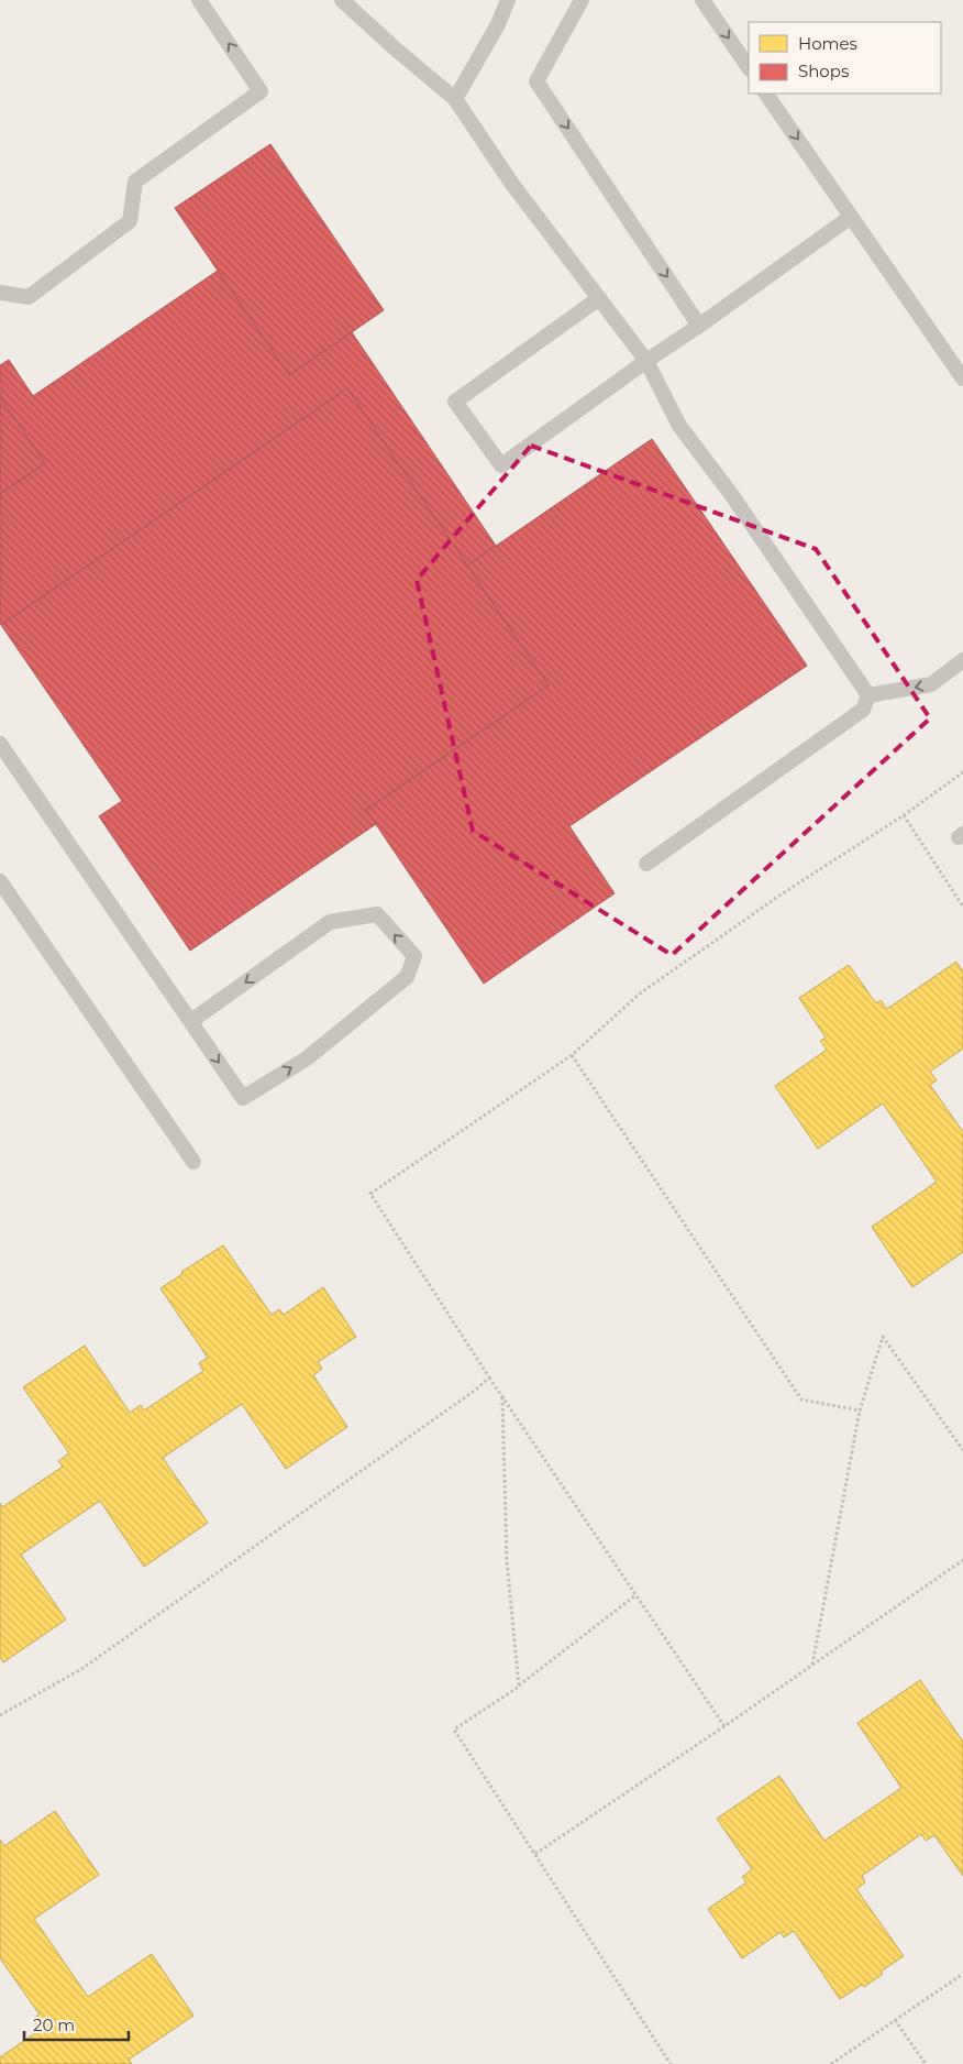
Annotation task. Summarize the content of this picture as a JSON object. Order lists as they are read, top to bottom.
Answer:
{
  "legend": ["Homes", "Shops"],
  "scale_bar": "20 m"
}
